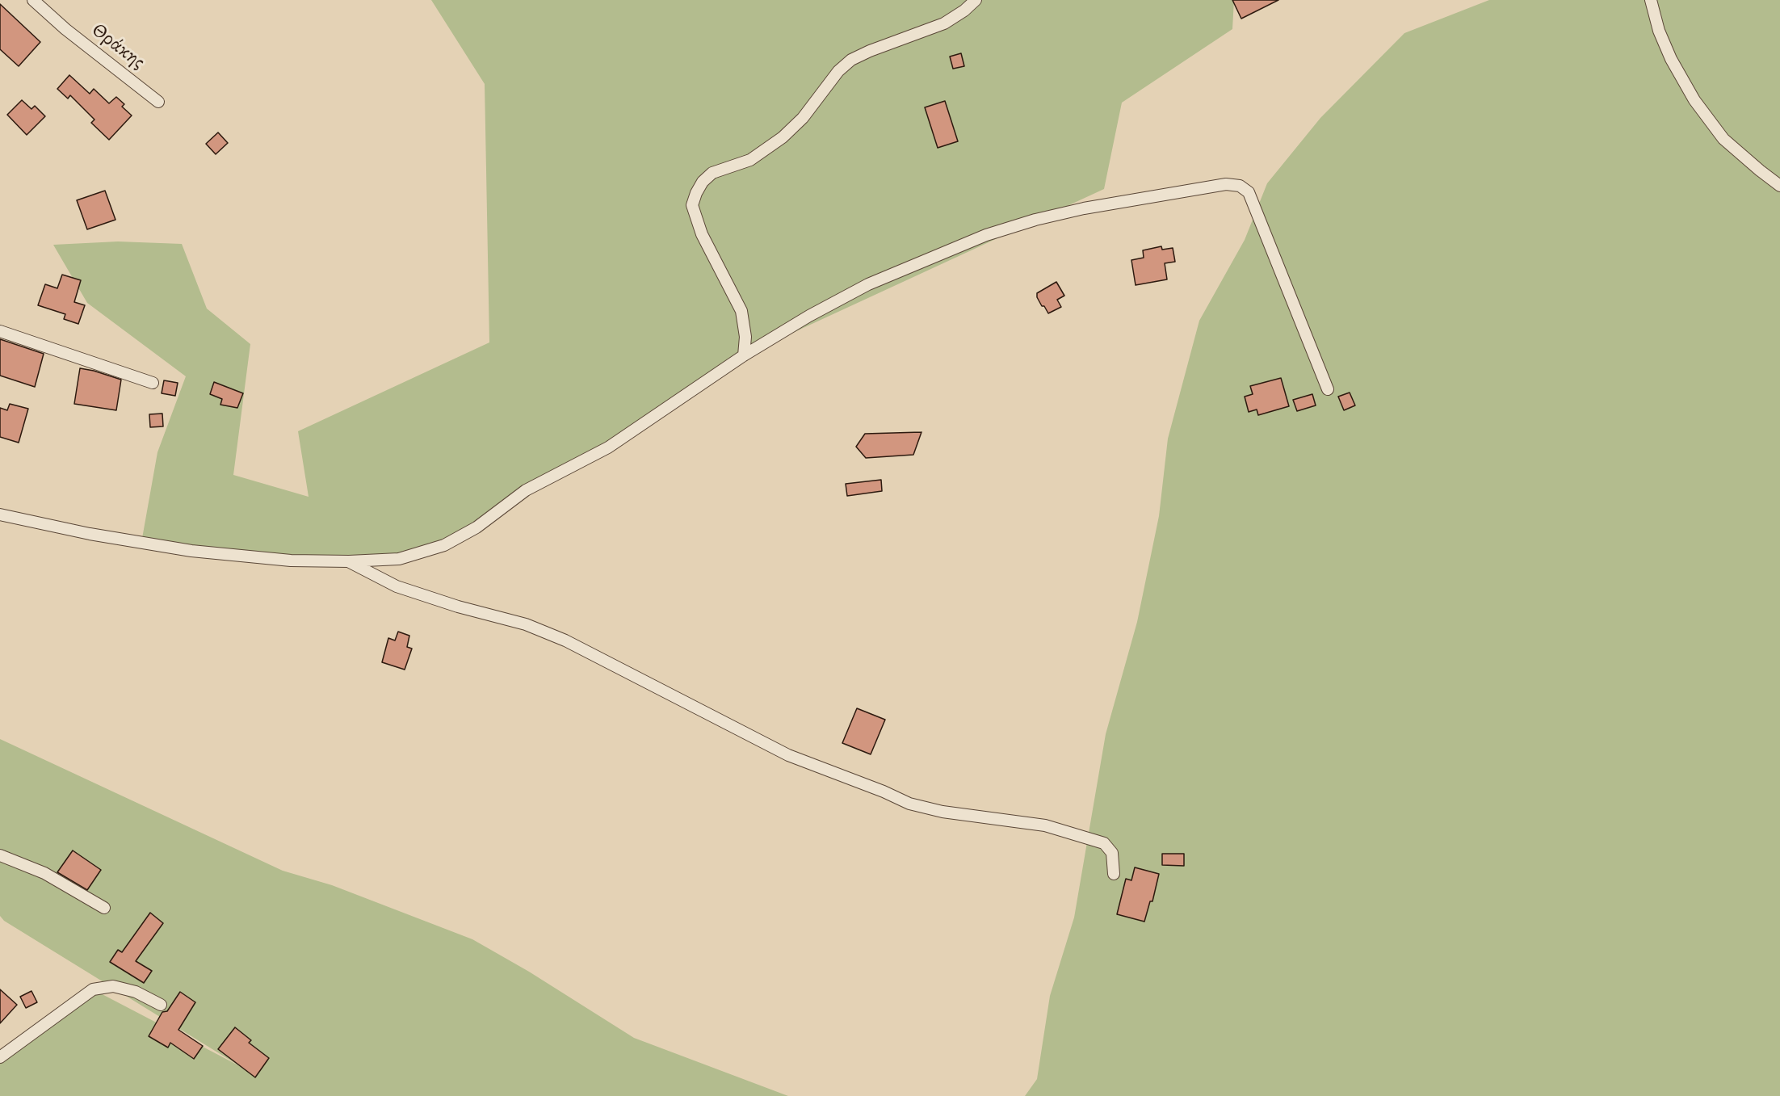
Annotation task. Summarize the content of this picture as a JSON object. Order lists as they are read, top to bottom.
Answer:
{
  "streets": {
    "street": ["Θράκης"]
  }
}
